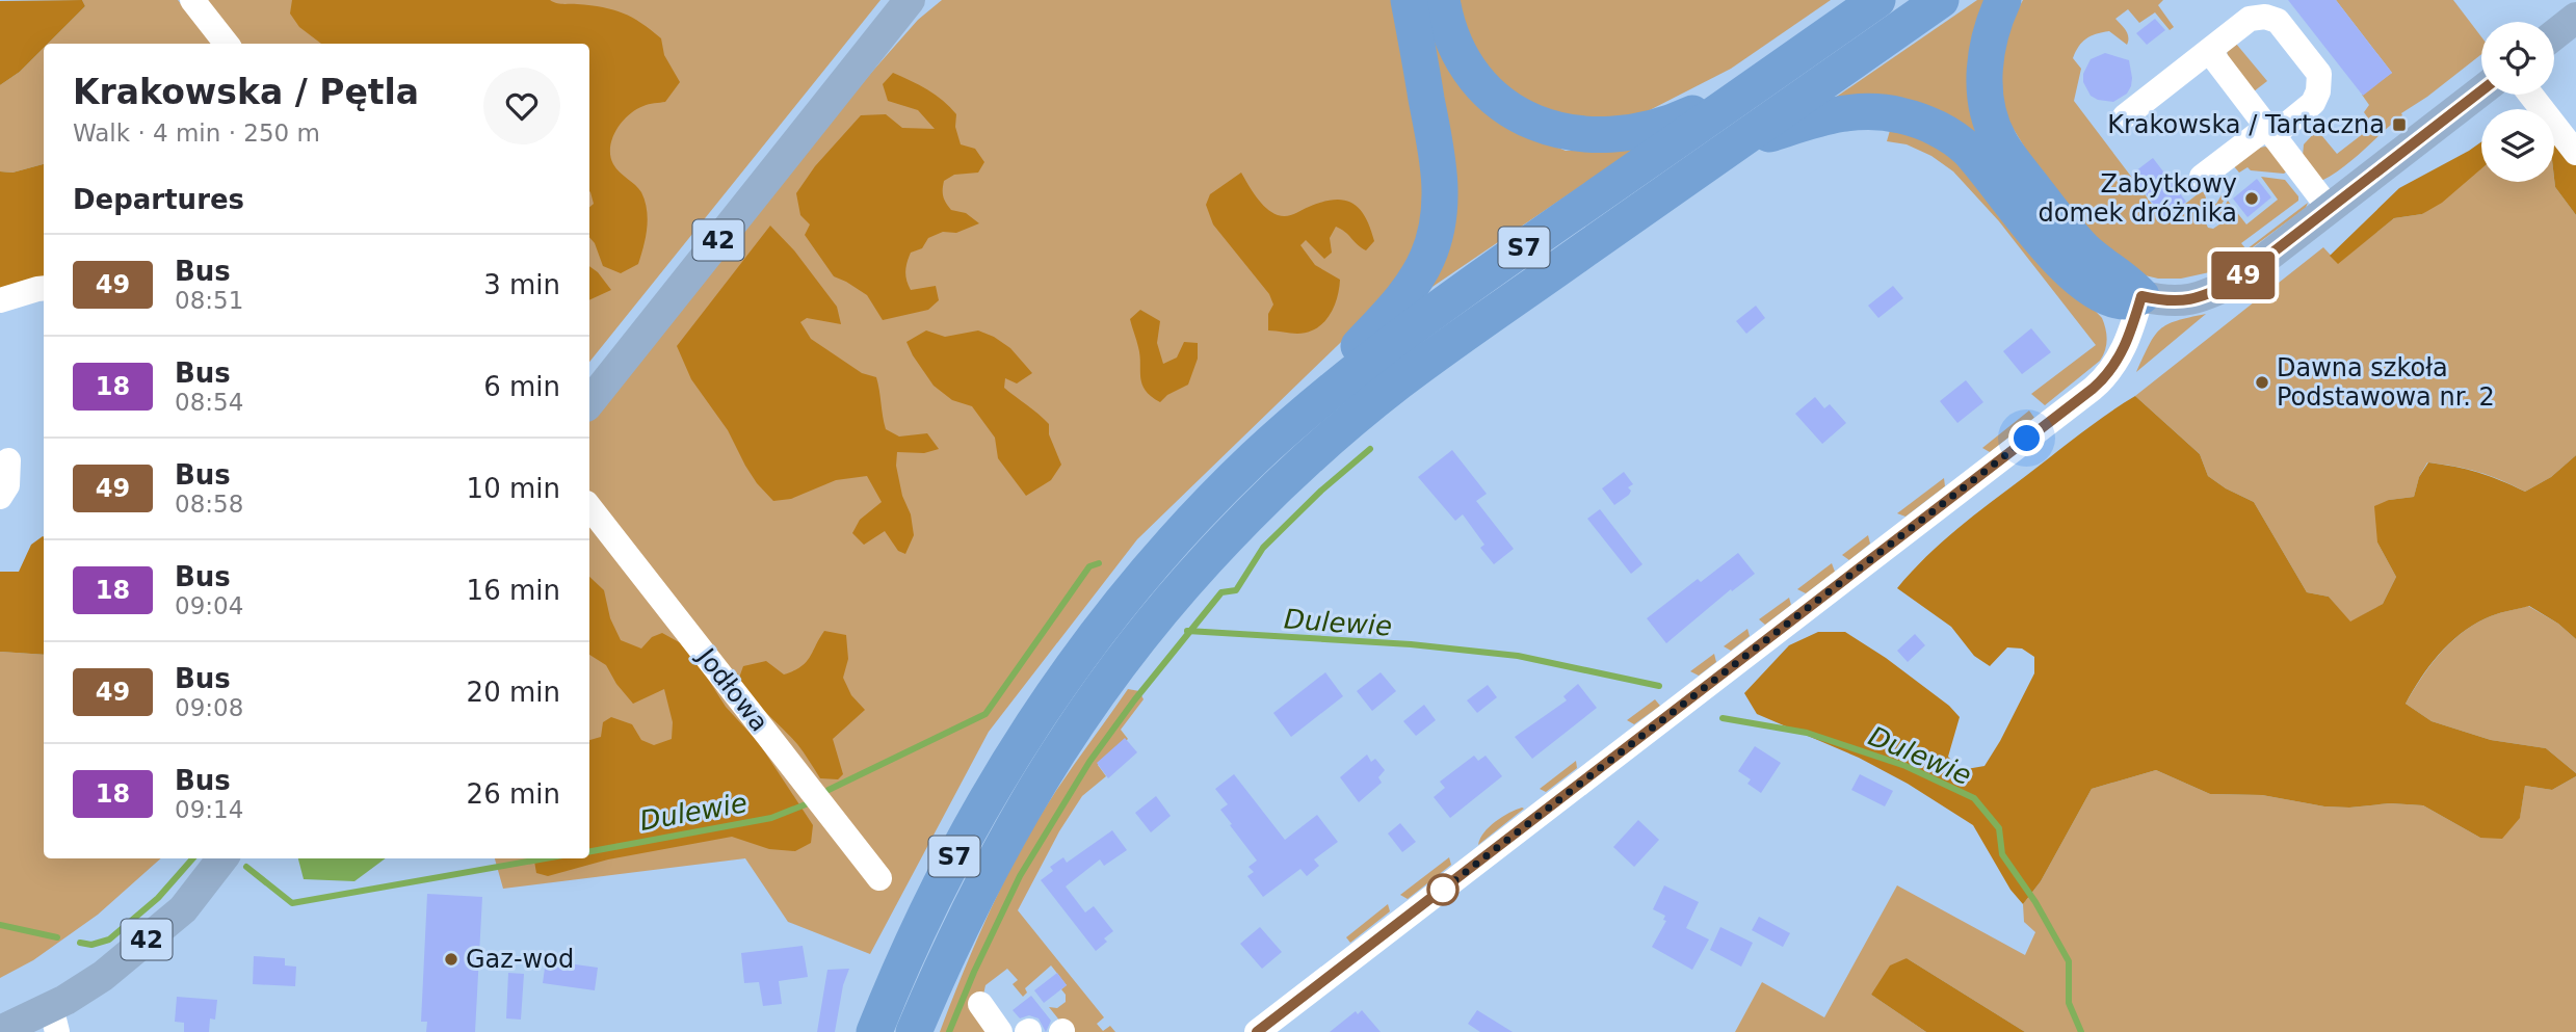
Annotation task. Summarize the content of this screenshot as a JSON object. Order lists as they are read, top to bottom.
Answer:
{
  "streets": {
    "highway": ["S7"],
    "main road": ["42"],
    "street": ["Jodłowa"]
  },
  "water": ["Dulewie"],
  "places": {
    "transit": ["Krakowska / Tartaczna"],
    "other": ["Zabytkowy domek dróżnika", "Dawna szkoła Podstawowa nr. 2", "Gaz-wod"]
  },
  "lines": ["bus line 49"],
  "page": {
    "on_map": "49",
    "heading": [
      ["Krakowska / Pętla", "Walk · 4 min · 250 m"],
      "Departures"
    ],
    "list": [
      {
        "mark": "49",
        "name": "Bus",
        "note": "08:51",
        "value": "3 min"
      },
      {
        "mark": "18",
        "name": "Bus",
        "note": "08:54",
        "value": "6 min"
      },
      {
        "mark": "49",
        "name": "Bus",
        "note": "08:58",
        "value": "10 min"
      },
      {
        "mark": "18",
        "name": "Bus",
        "note": "09:04",
        "value": "16 min"
      },
      {
        "mark": "49",
        "name": "Bus",
        "note": "09:08",
        "value": "20 min"
      },
      {
        "mark": "18",
        "name": "Bus",
        "note": "09:14",
        "value": "26 min"
      }
    ]
  }
}
